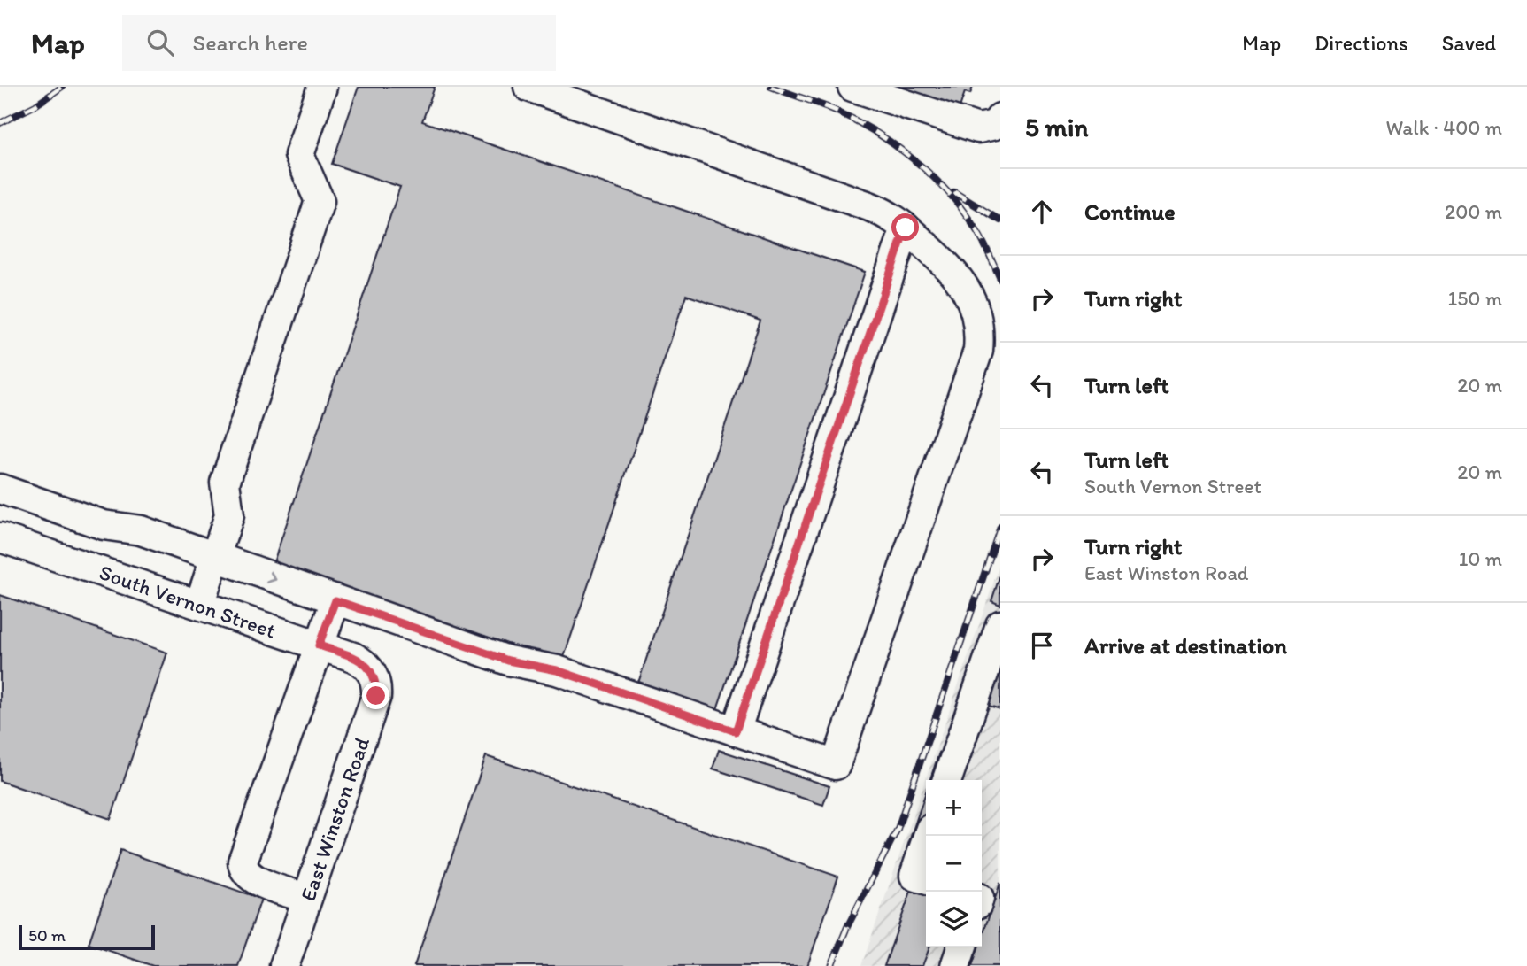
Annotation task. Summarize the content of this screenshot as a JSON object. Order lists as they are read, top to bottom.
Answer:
{
  "streets": {
    "street": ["South Vernon Street", "East Winston Road"]
  },
  "crossings": [
    ["South Vernon Street", "East Winston Road"]
  ],
  "scale_bar": "50 m",
  "page": {
    "header": "Map",
    "search": "Search here",
    "nav": ["Map", "Directions", "Saved"],
    "heading": ["5 min", "Walk · 400 m"],
    "list": [
      ["Continue", "200 m"],
      ["Turn right", "150 m"],
      ["Turn left", "20 m"],
      ["Turn left", "South Vernon Street", "20 m"],
      ["Turn right", "East Winston Road", "10 m"],
      "Arrive at destination"
    ],
    "map_buttons": ["+", "−"],
    "scale": "50 m"
  }
}
